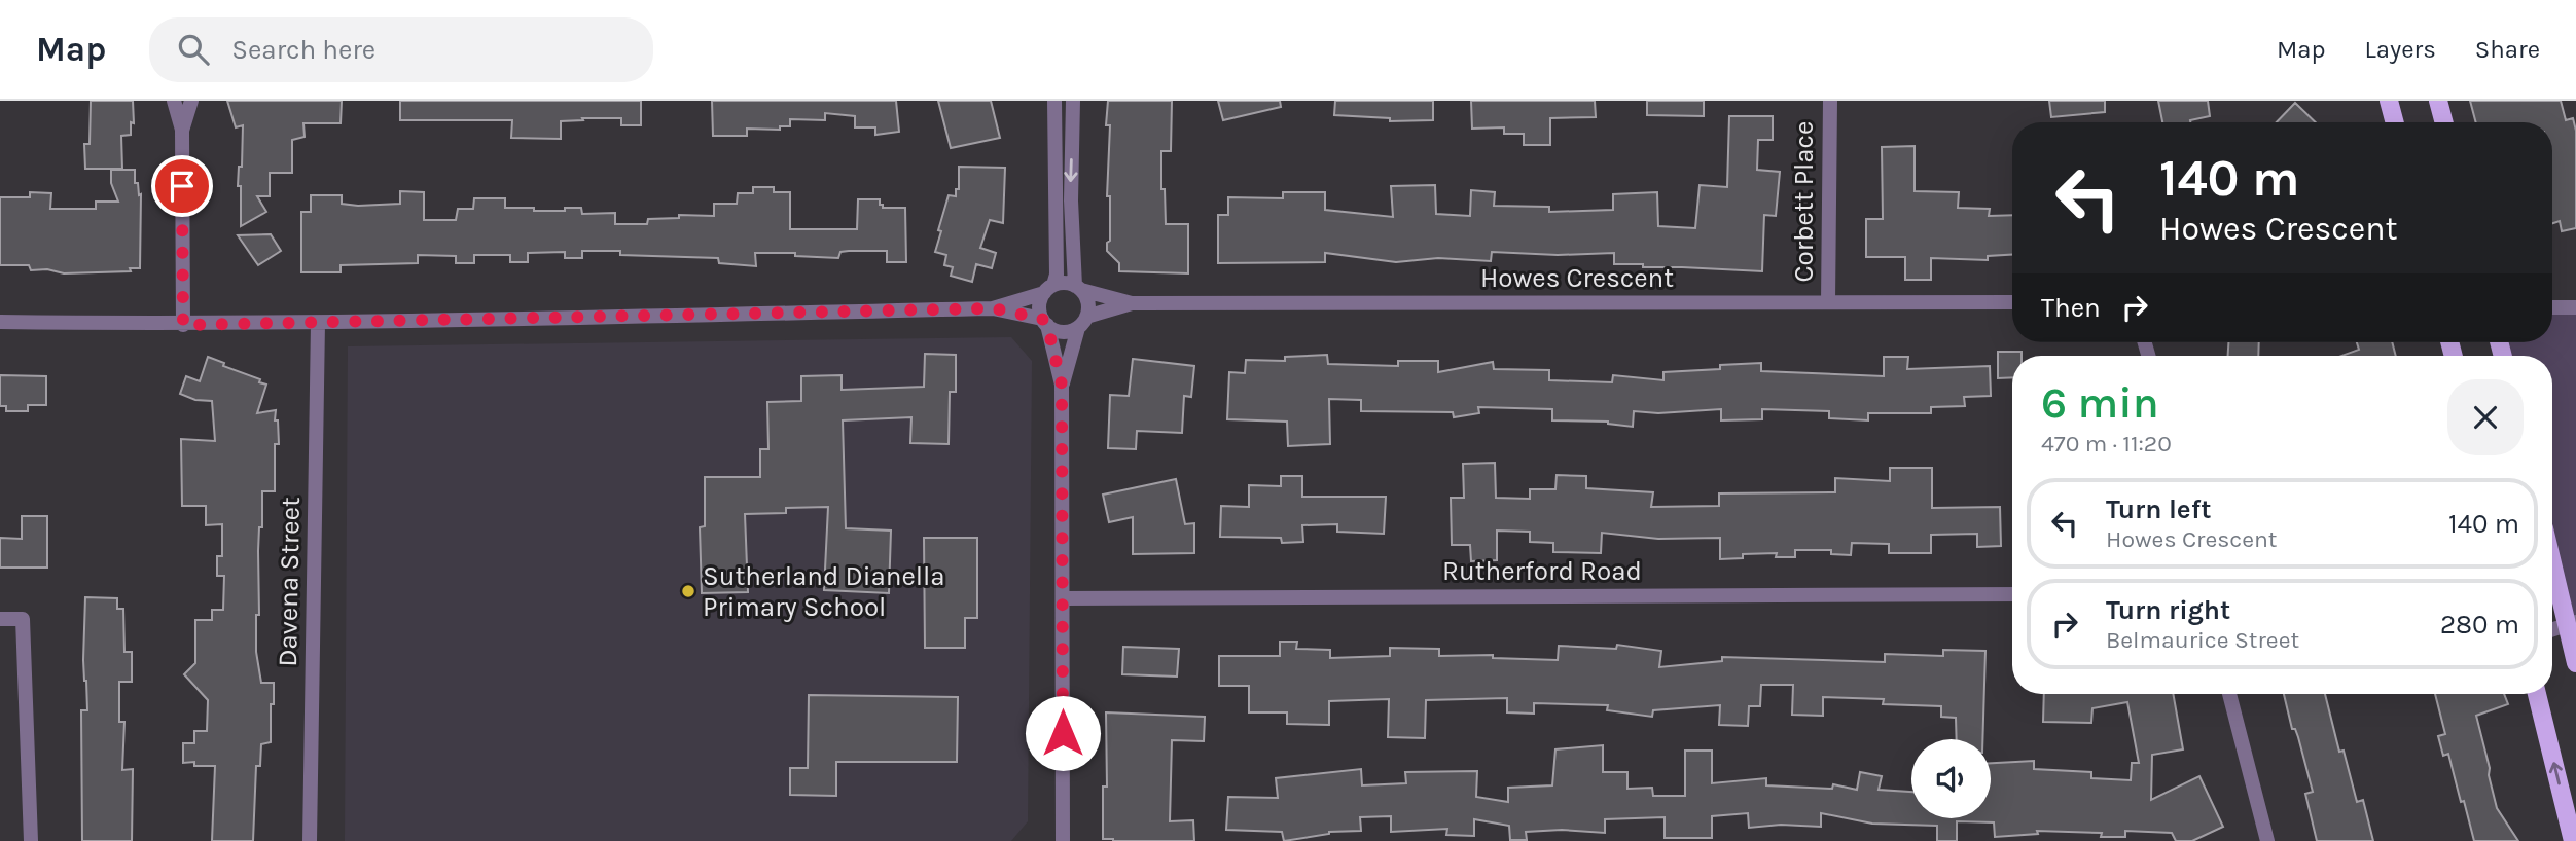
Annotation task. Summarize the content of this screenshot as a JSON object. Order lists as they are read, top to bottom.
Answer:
{
  "streets": {
    "street": [
      "Corbett Place",
      "Howes Crescent",
      "Rutherford Road",
      "Davena Street"
    ]
  },
  "crossings": [
    ["Corbett Place", "Howes Crescent"]
  ],
  "places": ["Sutherland Dianella Primary School"],
  "page": {
    "header": "Map",
    "search": "Search here",
    "nav": ["Map", "Layers", "Share"],
    "turn": ["140 m", "Howes Crescent"],
    "then": "Then",
    "heading": ["6 min", "470 m · 11:20"],
    "list": [
      {
        "name": "Turn left",
        "note": "Howes Crescent",
        "value": "140 m"
      },
      {
        "name": "Turn right",
        "note": "Belmaurice Street",
        "value": "280 m"
      }
    ]
  }
}
